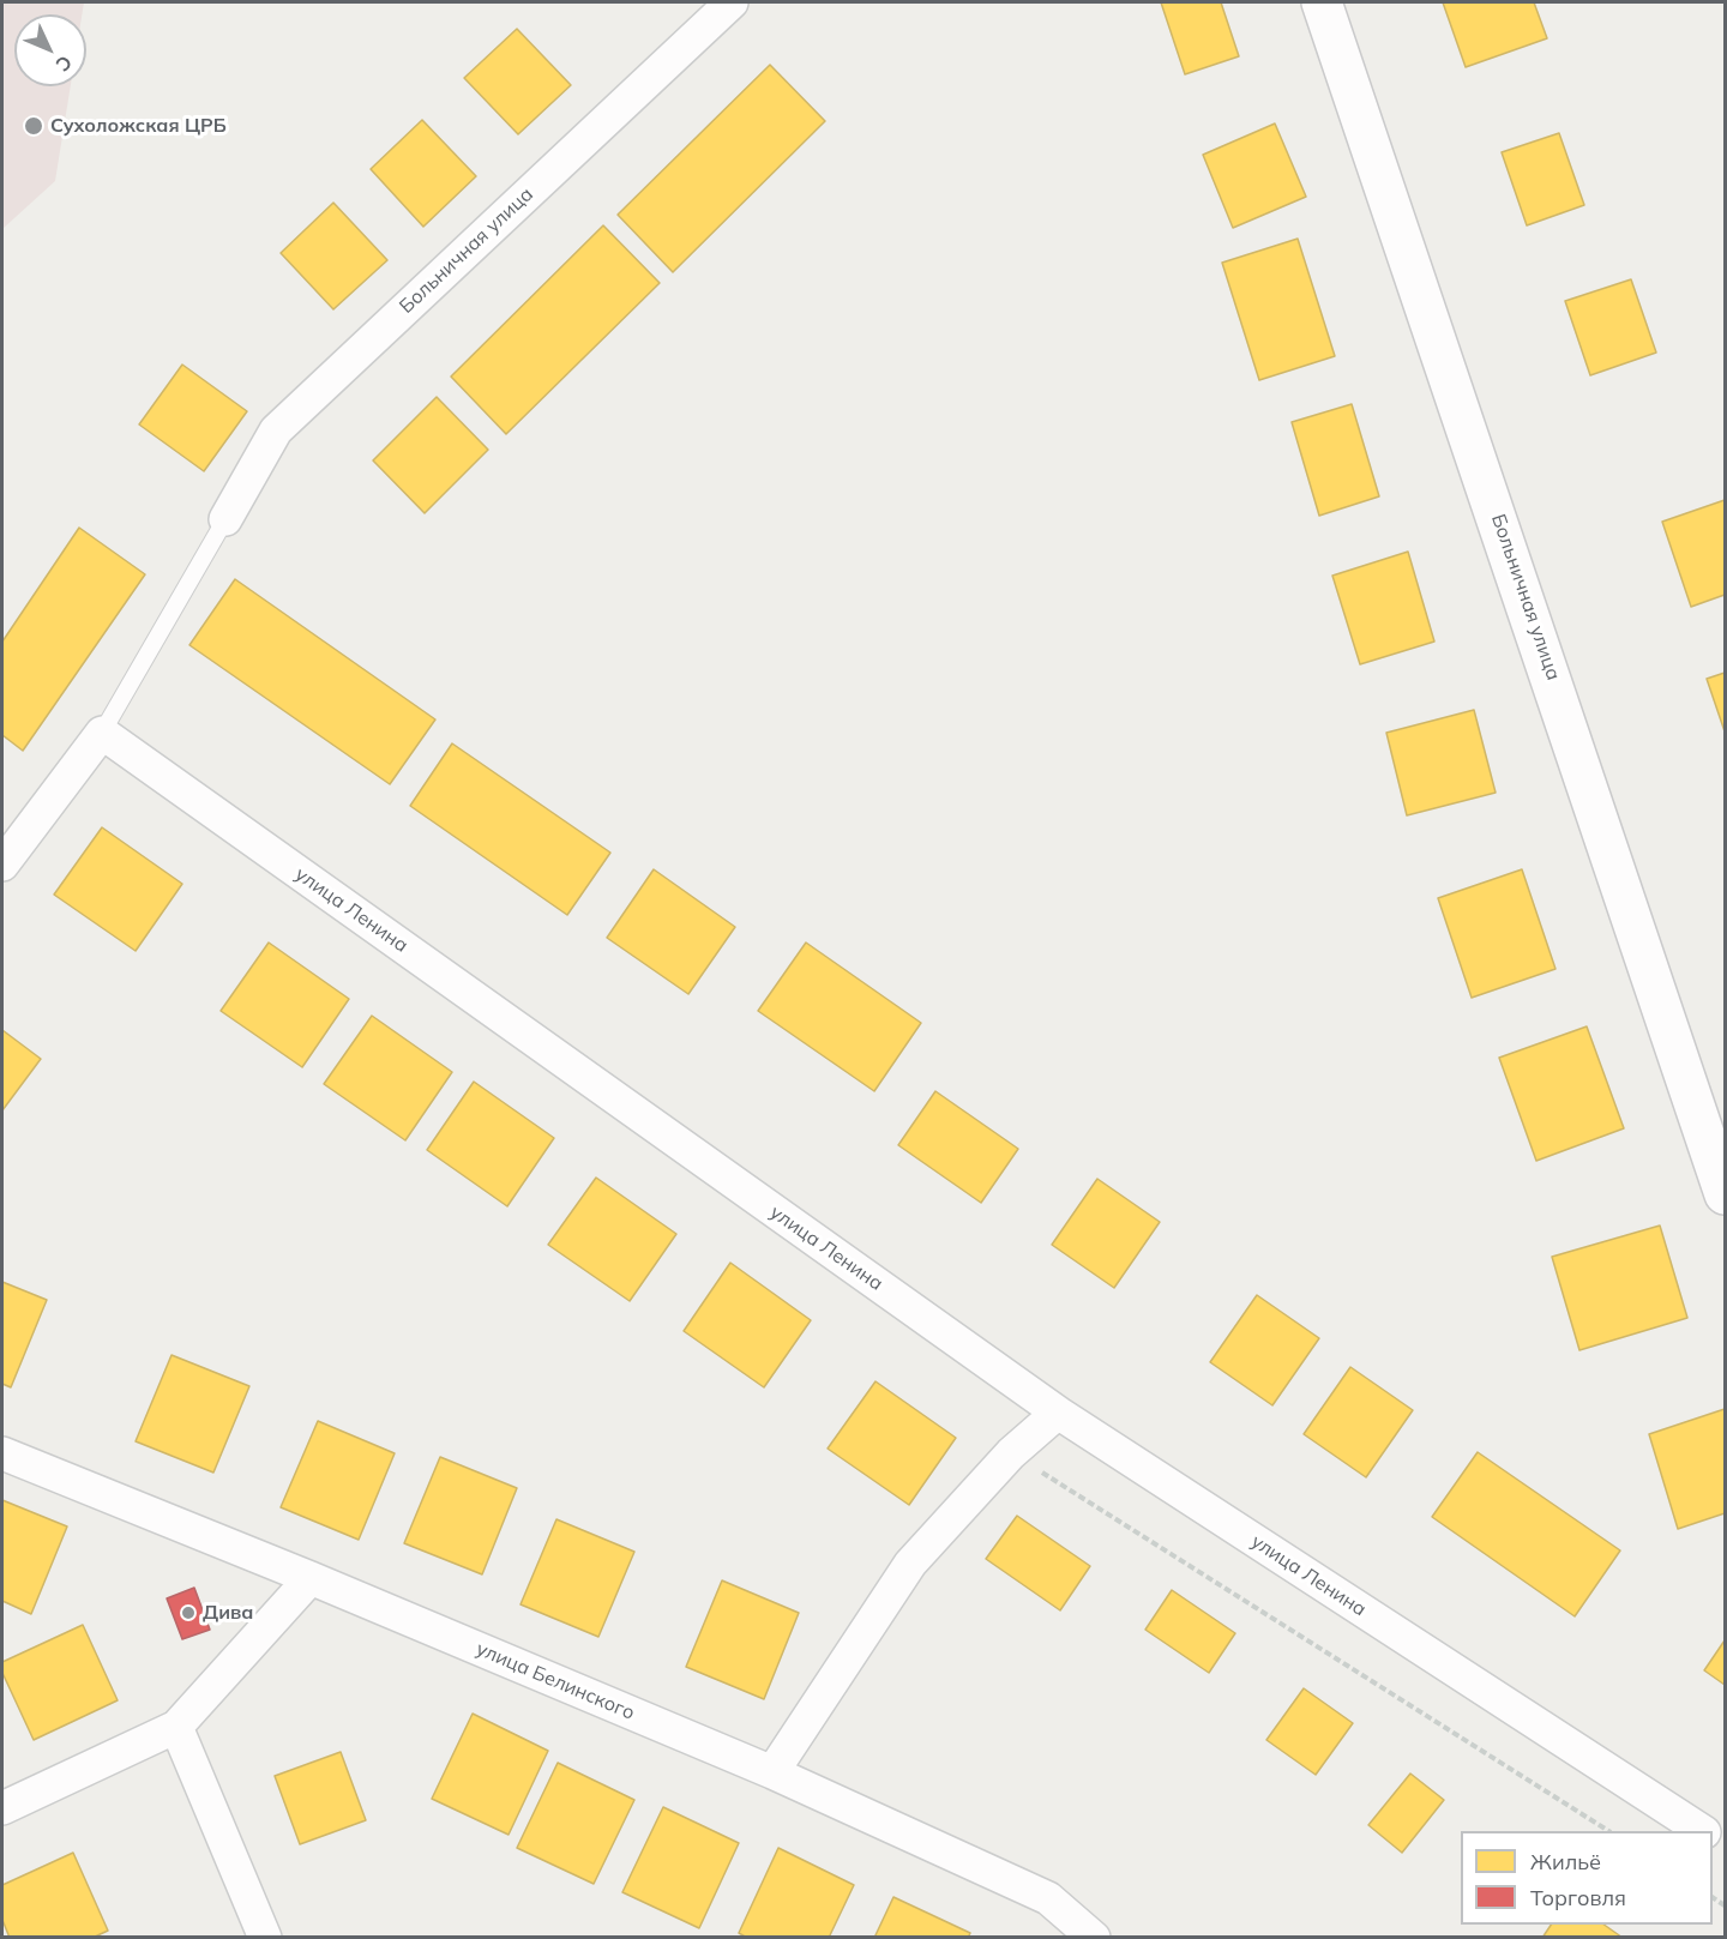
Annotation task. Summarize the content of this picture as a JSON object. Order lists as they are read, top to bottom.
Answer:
{
  "streets": {
    "main road": ["Больничная улица"],
    "street": ["улица Ленина", "улица Белинского"]
  },
  "places": ["Сухоложская ЦРБ", "Дива"],
  "legend": ["Жильё", "Торговля"],
  "north": "bottom right"
}
